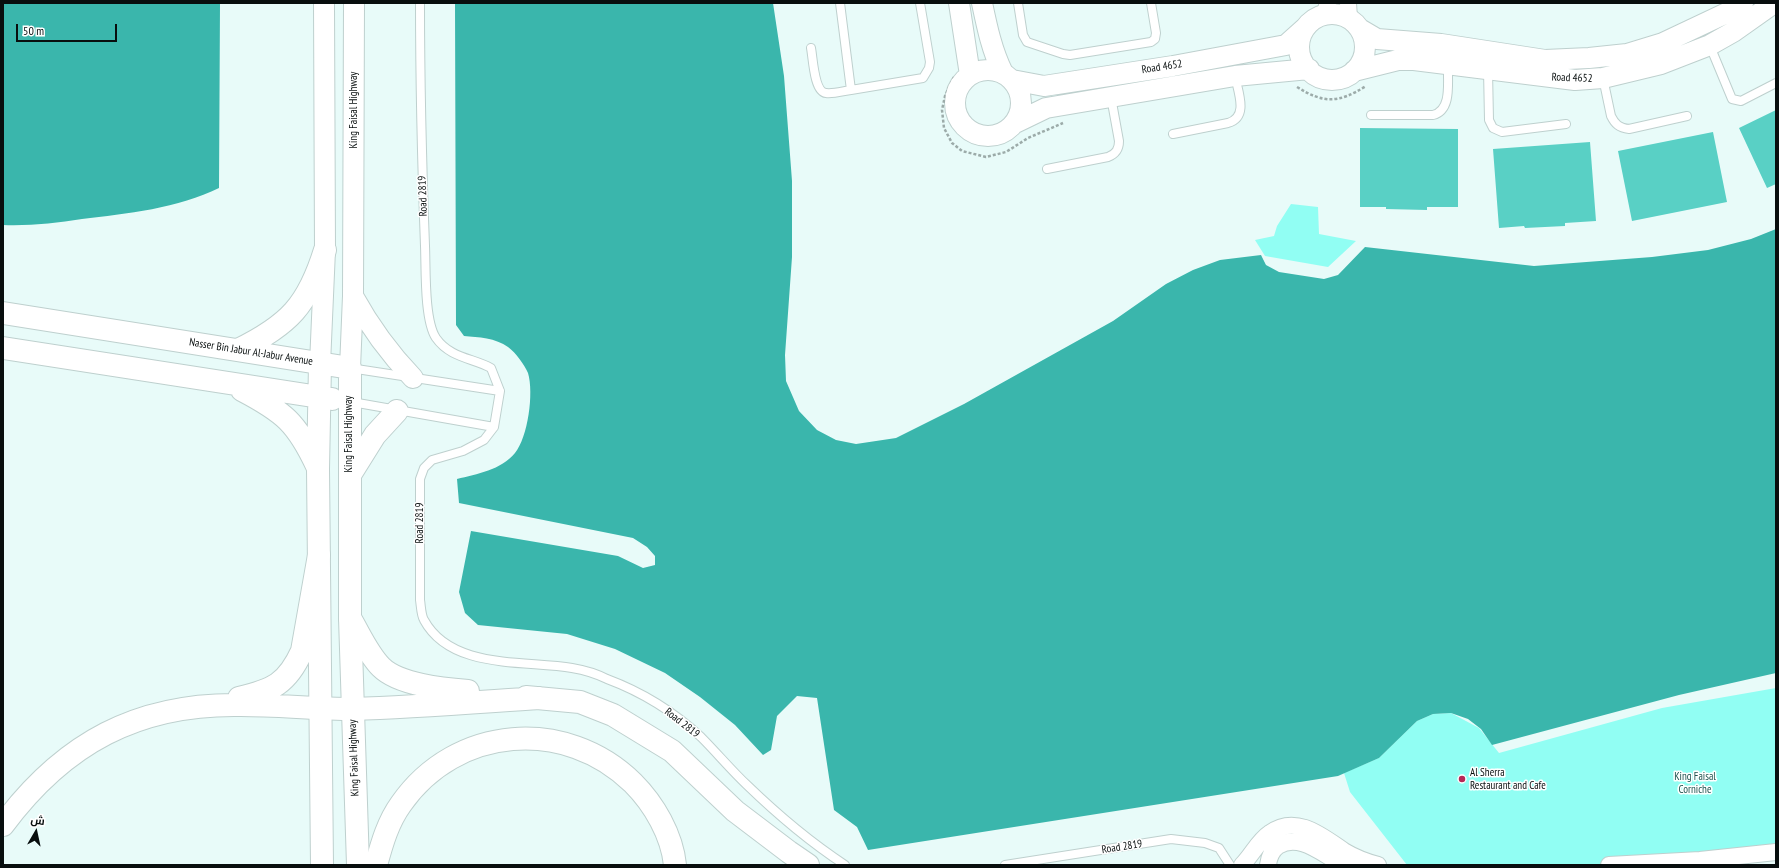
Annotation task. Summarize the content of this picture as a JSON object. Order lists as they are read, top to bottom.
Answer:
{
  "streets": {
    "main road": ["King Faisal Highway", "Nasser Bin Jabur Al-Jabur Avenue"],
    "street": ["Road 4652"],
    "lane": ["Road 2819"]
  },
  "crossings": [
    ["King Faisal Highway", "Nasser Bin Jabur Al-Jabur Avenue"],
    ["Road 2819", "Nasser Bin Jabur Al-Jabur Avenue"]
  ],
  "parks": ["King Faisal Corniche"],
  "places": ["Al Sherra Restaurant and Cafe"],
  "scale_bar": "50 m",
  "north": "top"
}
